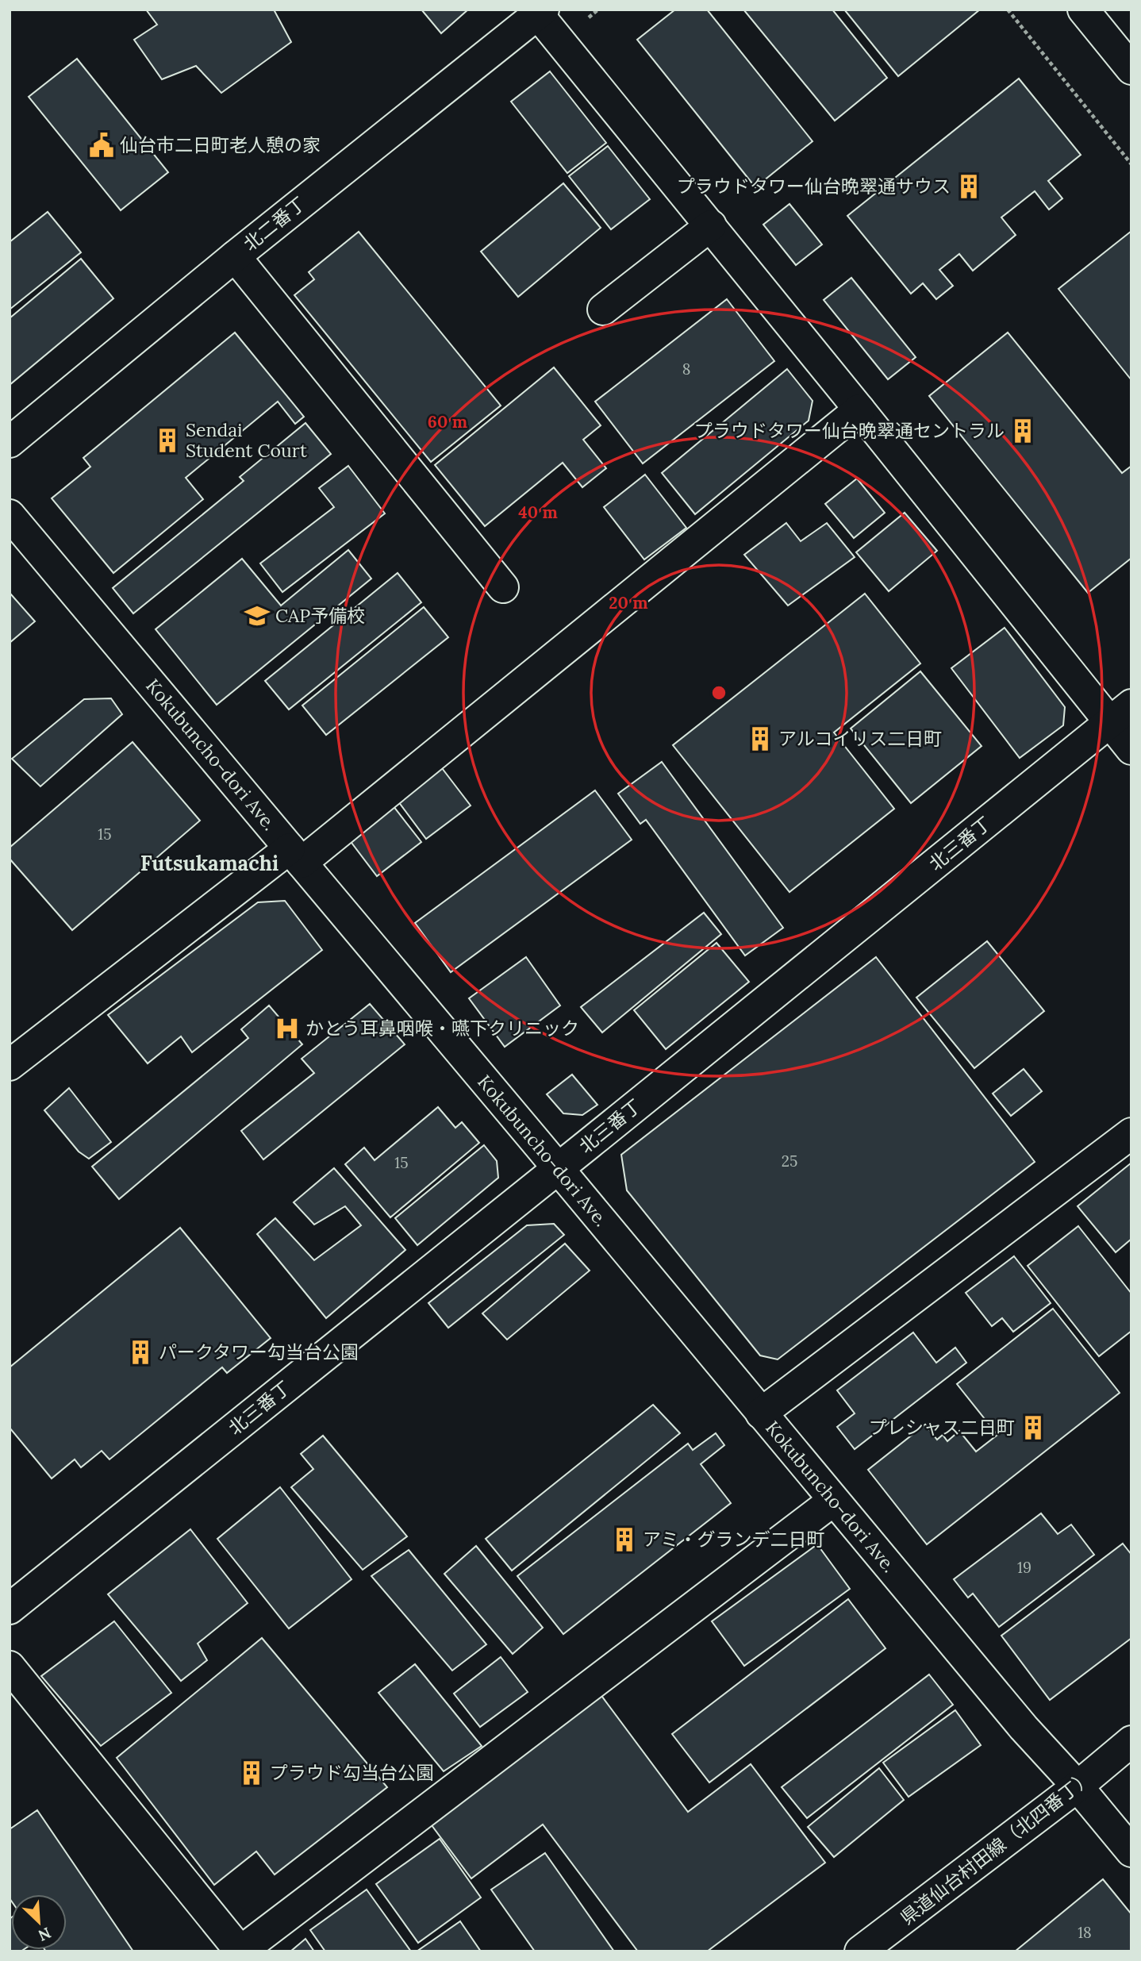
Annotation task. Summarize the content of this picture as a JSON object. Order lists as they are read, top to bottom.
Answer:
{
  "streets": {
    "street": [
      "北二番丁",
      "Kokubuncho-dori Ave.",
      "北三番丁",
      "県道仙台村田線（北四番丁）"
    ]
  },
  "crossings": [
    ["Kokubuncho-dori Ave.", "北三番丁"],
    ["Kokubuncho-dori Ave.", "県道仙台村田線（北四番丁）"]
  ],
  "districts": ["Futsukamachi"],
  "places": {
    "public building": ["仙台市二日町老人憩の家"],
    "building": [
      "プラウドタワー仙台晩翠通サウス",
      "プラウドタワー仙台晩翠通セントラル",
      "Sendai Student Court",
      "アルコイリス二日町",
      "パークタワー勾当台公園",
      "プレシャス二日町",
      "アミ・グランデ二日町",
      "プラウド勾当台公園"
    ],
    "school or university": ["CAP予備校"],
    "hospital": ["かとう耳鼻咽喉・嚥下クリニック"]
  },
  "house_numbers": [
    "8",
    "15",
    "25",
    "15",
    "19",
    "18"
  ],
  "north": "bottom right",
  "rings": ["60 m", "40 m", "20 m"]
}
